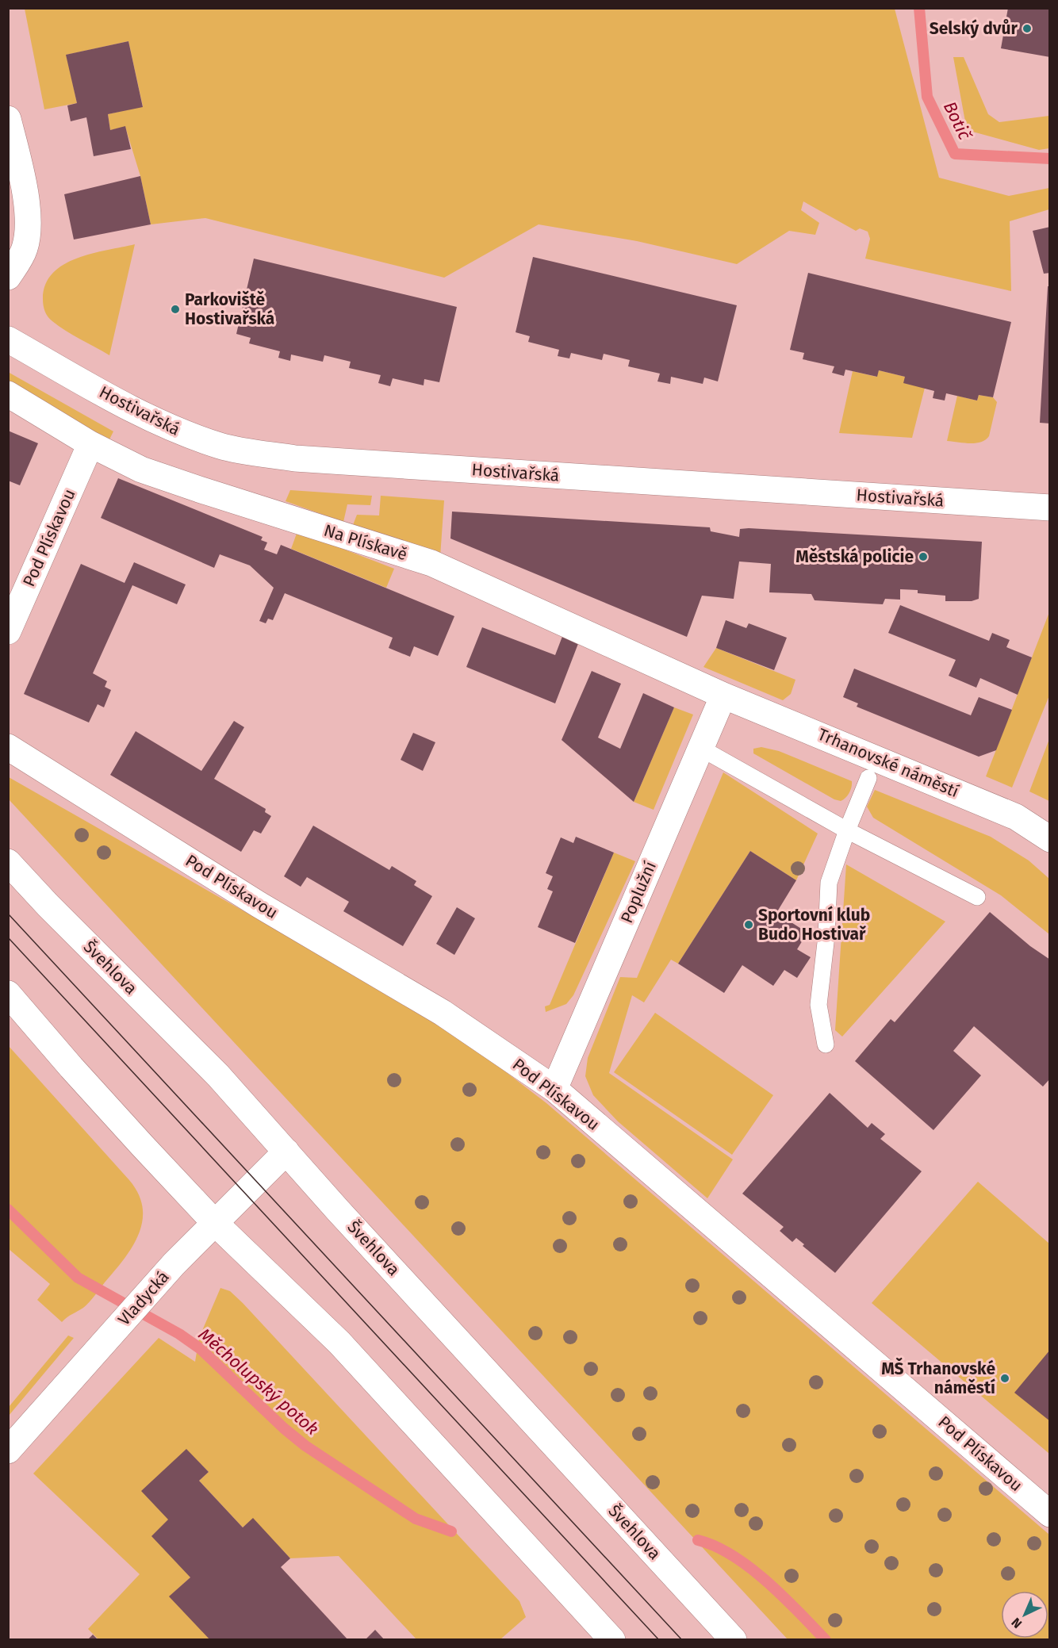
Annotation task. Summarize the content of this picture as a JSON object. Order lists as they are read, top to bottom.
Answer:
{
  "streets": {
    "street": [
      "Hostivařská",
      "Pod Plískavou",
      "Na Plískavě",
      "Trhanovské náměstí",
      "Poplužní",
      "Švehlova",
      "Vladycká"
    ]
  },
  "crossings": [
    ["Pod Plískavou", "Na Plískavě"],
    ["Pod Plískavou", "Poplužní"],
    ["Na Plískavě", "Trhanovské náměstí"],
    ["Na Plískavě", "Poplužní"],
    ["Trhanovské náměstí", "Poplužní"],
    ["Švehlova", "Vladycká"]
  ],
  "water": ["Botič", "Měcholupský potok"],
  "places": [
    "Selský dvůr",
    "Parkoviště Hostivařská",
    "Městská policie",
    "Sportovní klub Budo Hostivař",
    "MŠ Trhanovské náměstí"
  ],
  "north": "bottom left"
}
